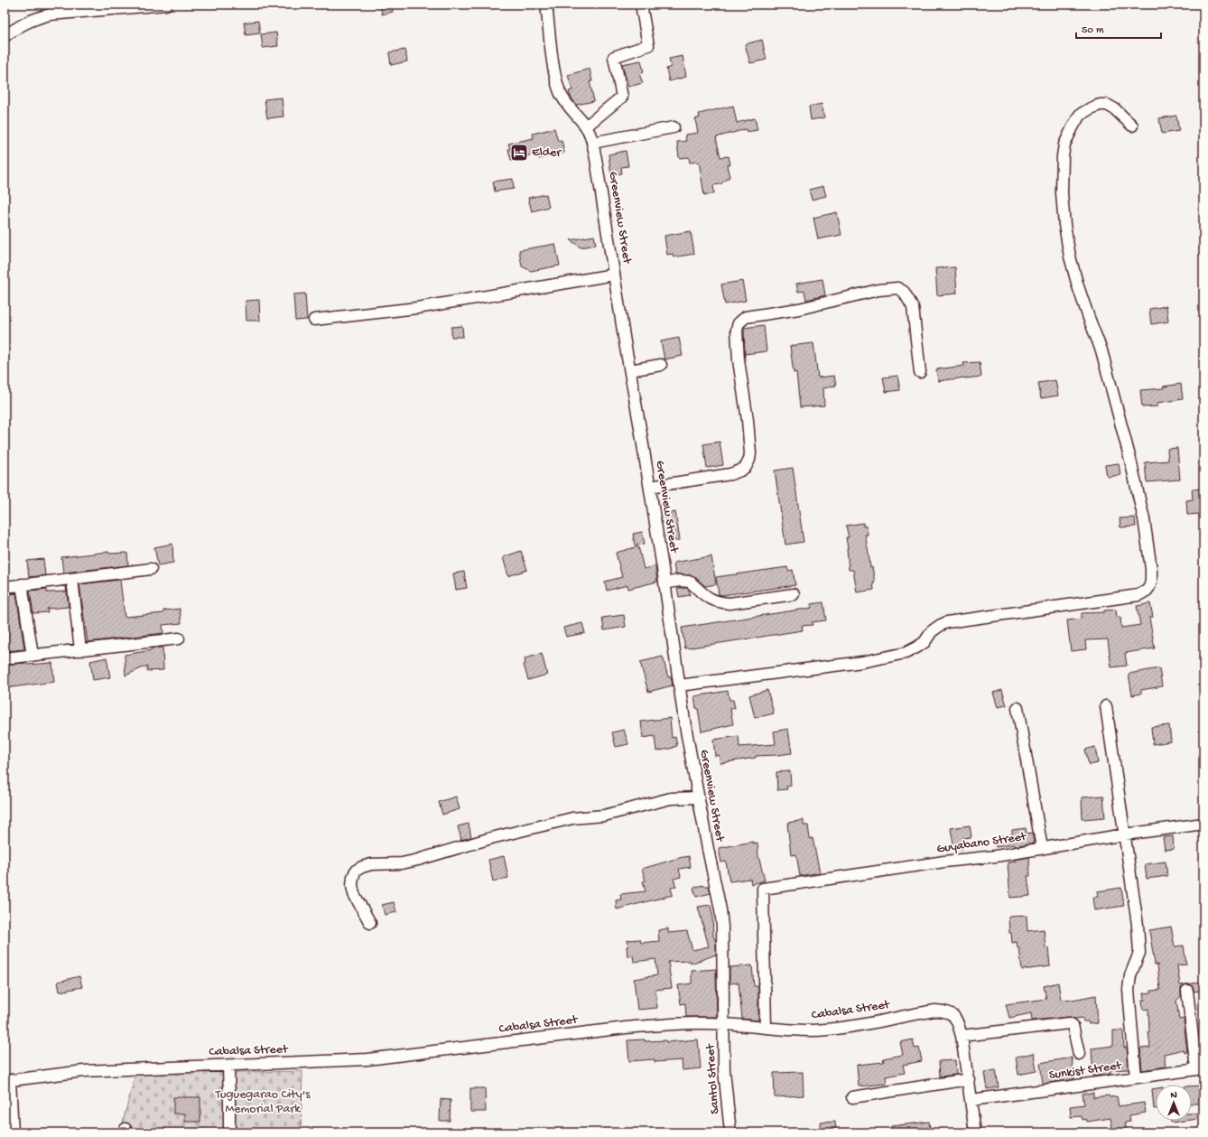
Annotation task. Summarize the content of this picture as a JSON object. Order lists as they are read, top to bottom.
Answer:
{
  "streets": {
    "street": [
      "Greenview Street",
      "Guyabano Street",
      "Cabalsa Street",
      "Sunkist Street",
      "Santol Street"
    ]
  },
  "crossings": [
    ["Greenview Street", "Cabalsa Street"],
    ["Greenview Street", "Santol Street"],
    ["Guyabano Street", "Cabalsa Street"],
    ["Cabalsa Street", "Sunkist Street"],
    ["Cabalsa Street", "Santol Street"]
  ],
  "parks": ["Tuguegarao City's Memorial Park"],
  "places": {
    "hotel": ["Elder"]
  },
  "scale_bar": "50 m",
  "north": "top"
}
